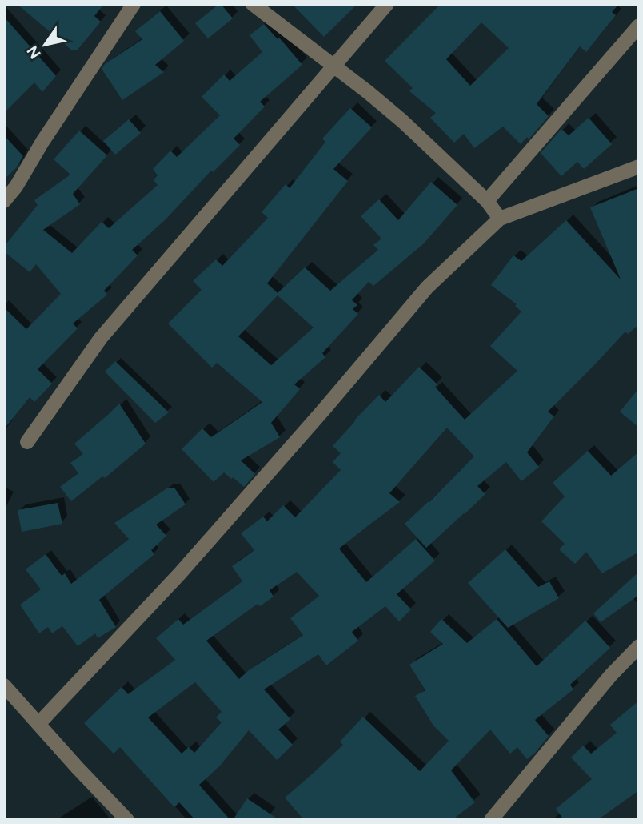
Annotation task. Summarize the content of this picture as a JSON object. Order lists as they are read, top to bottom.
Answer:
{
  "north": "bottom left"
}
